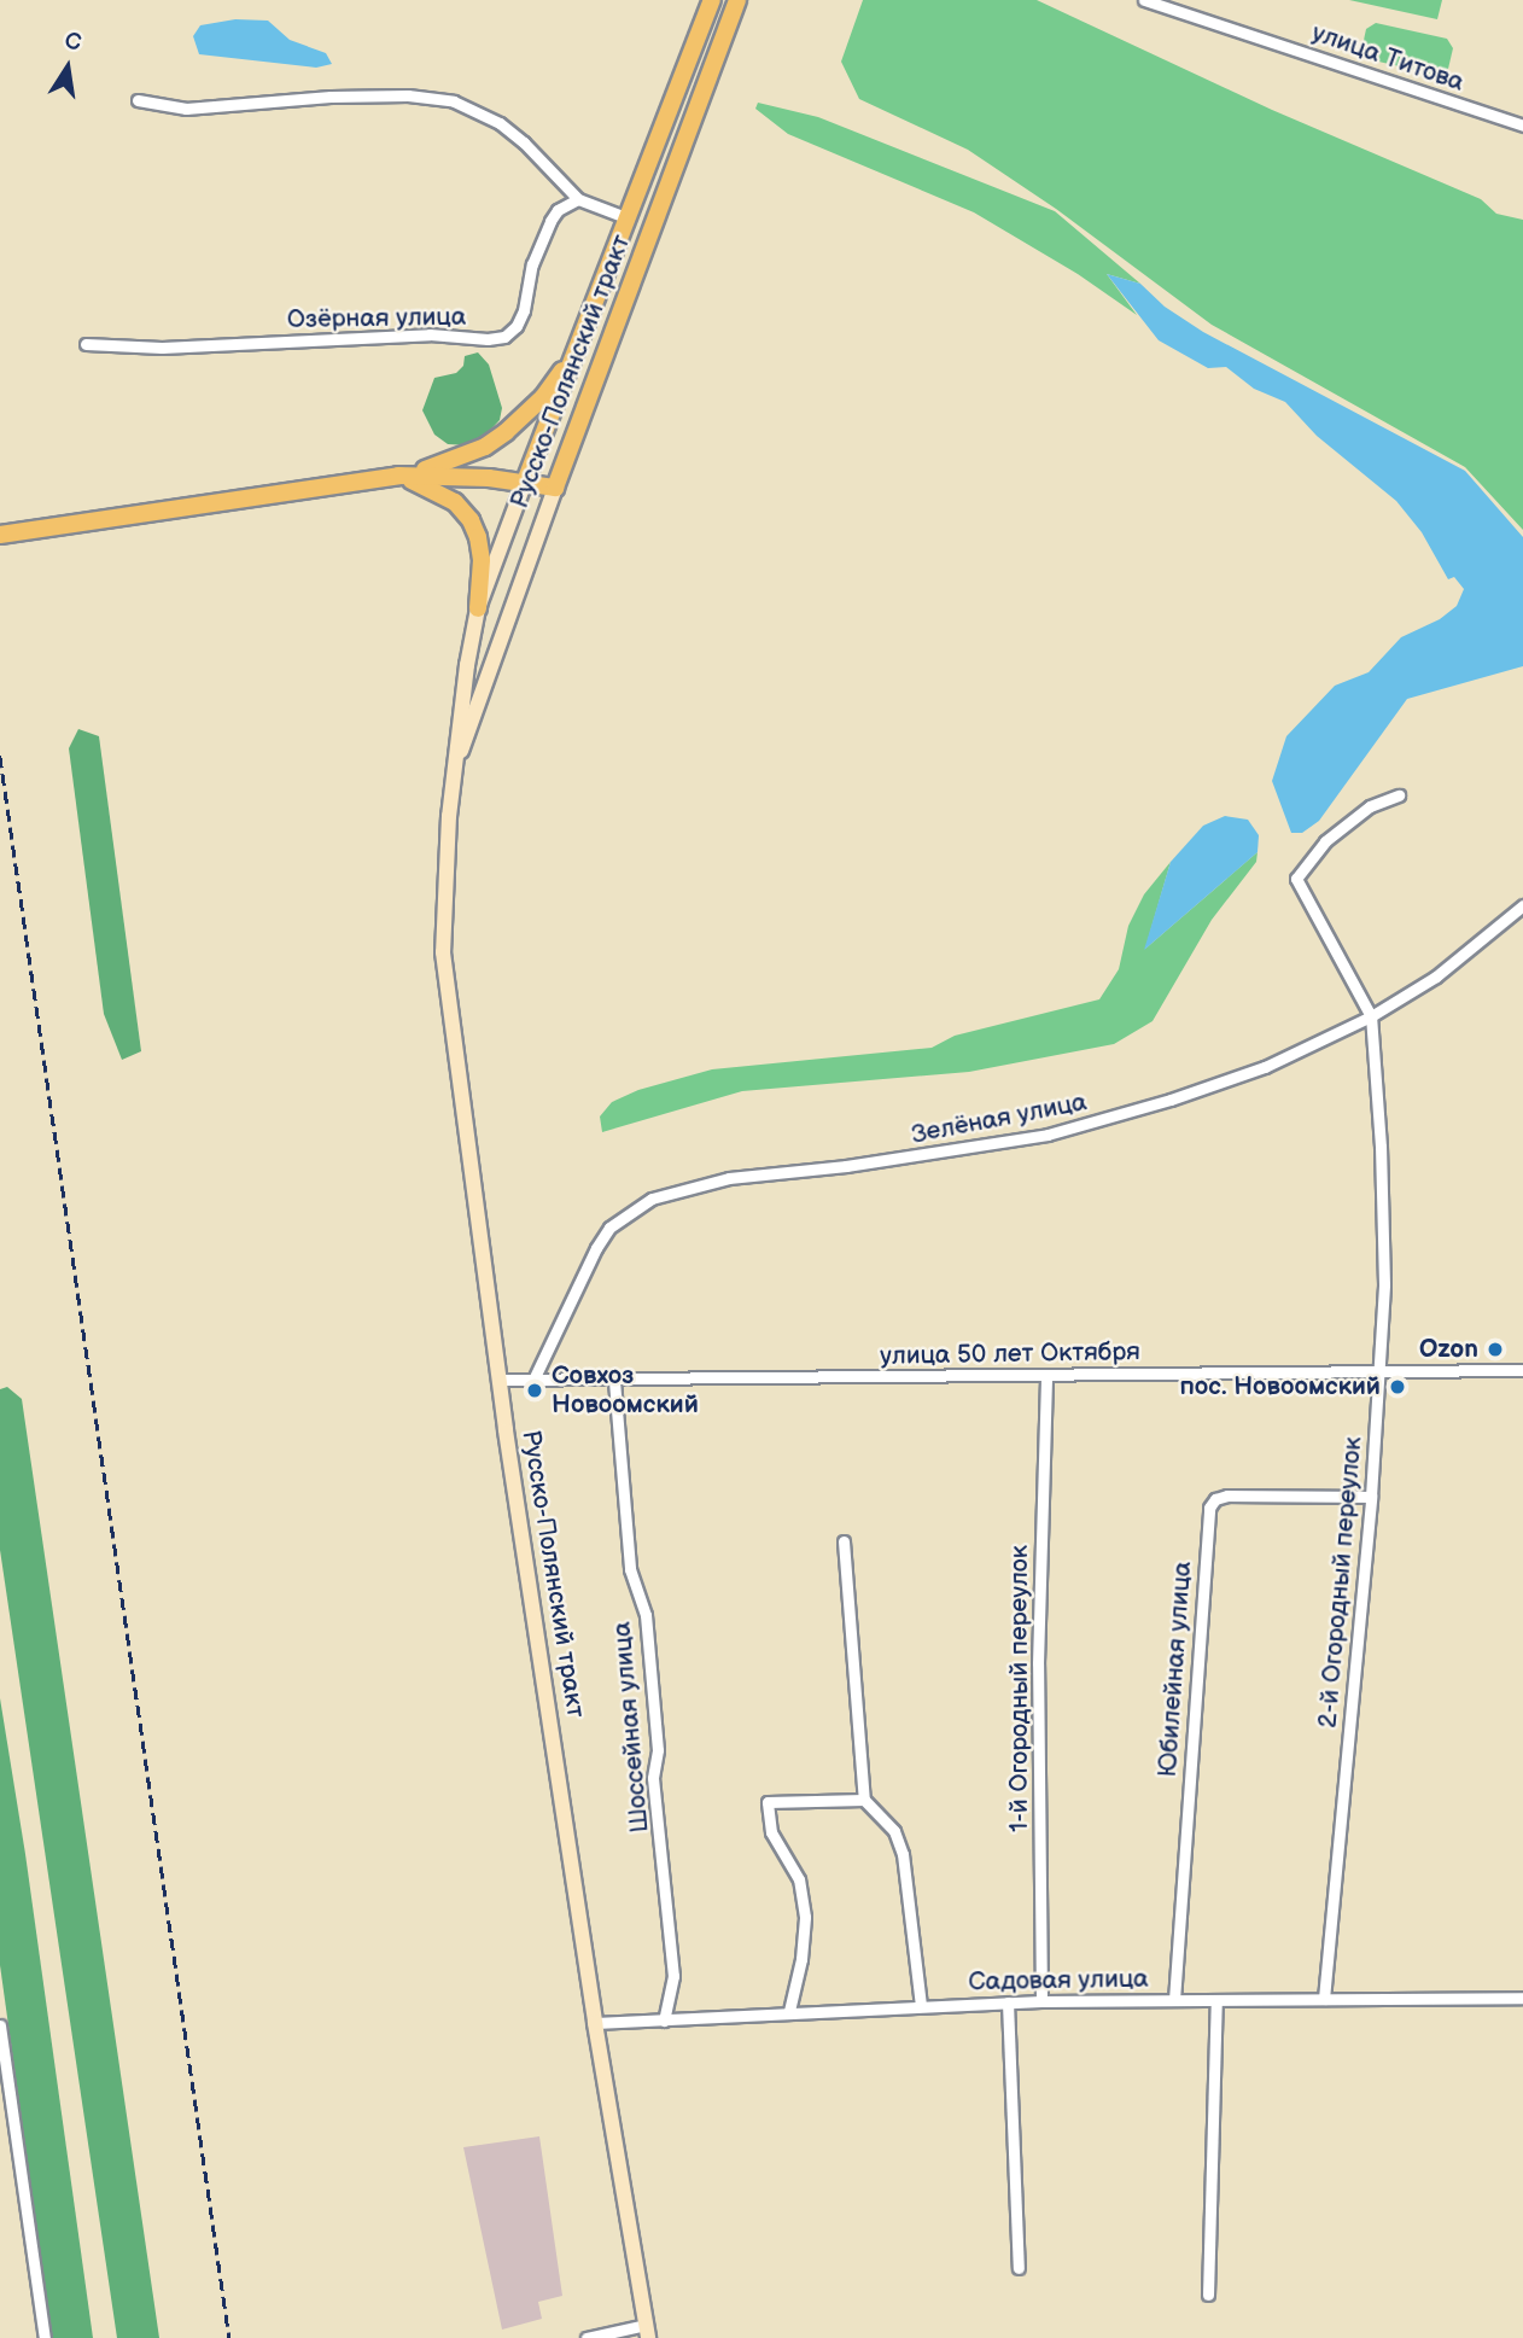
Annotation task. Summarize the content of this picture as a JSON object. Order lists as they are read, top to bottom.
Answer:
{
  "streets": {
    "main road": ["Русско-Полянский тракт"],
    "street": [
      "улица Титова",
      "Озёрная улица",
      "Зелёная улица",
      "улица 50 лет Октября",
      "2-й Огородный переулок",
      "Юбилейная улица",
      "1-й Огородный переулок",
      "Шоссейная улица",
      "Садовая улица"
    ]
  },
  "crossings": [
    ["Русско-Полянский тракт", "улица 50 лет Октября"],
    ["Русско-Полянский тракт", "Садовая улица"],
    ["Зелёная улица", "улица 50 лет Октября"],
    ["Зелёная улица", "2-й Огородный переулок"],
    ["улица 50 лет Октября", "2-й Огородный переулок"],
    ["улица 50 лет Октября", "1-й Огородный переулок"],
    ["улица 50 лет Октября", "Шоссейная улица"],
    ["2-й Огородный переулок", "Юбилейная улица"],
    ["2-й Огородный переулок", "Садовая улица"],
    ["Юбилейная улица", "Садовая улица"],
    ["1-й Огородный переулок", "Садовая улица"],
    ["Шоссейная улица", "Садовая улица"]
  ],
  "places": ["Ozon", "пос. Новоомский", "Совхоз Новоомский"],
  "north": "top"
}
